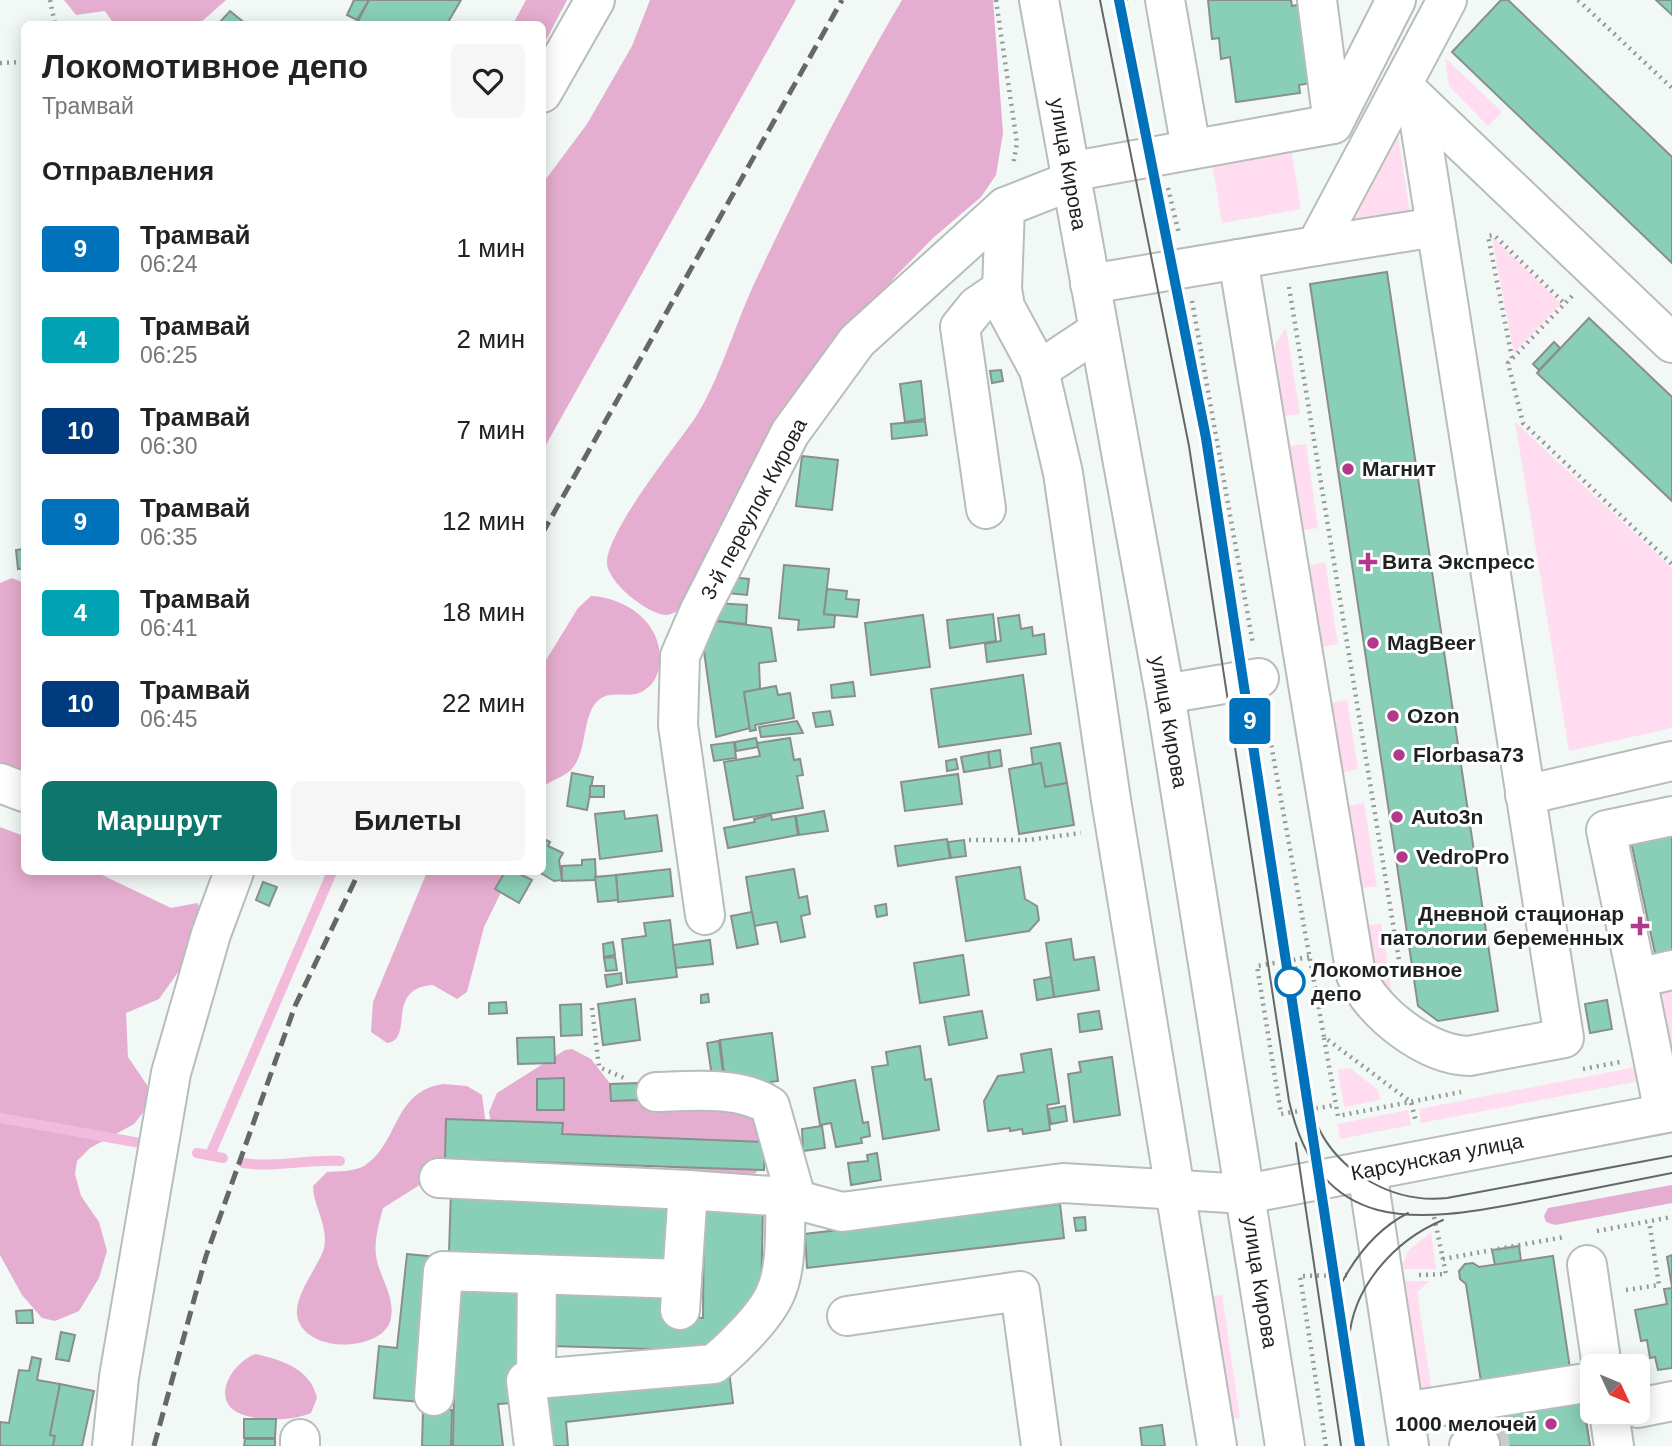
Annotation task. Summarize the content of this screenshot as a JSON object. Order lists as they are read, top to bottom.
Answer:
{
  "streets": {
    "street": ["улица Кирова", "3-й переулок Кирова", "Карсунская улица"]
  },
  "crossings": [
    ["улица Кирова", "3-й переулок Кирова"],
    ["улица Кирова", "Карсунская улица"]
  ],
  "places": {
    "other": [
      "Магнит",
      "MagBeer",
      "Ozon",
      "Florbasa73",
      "Auto3n",
      "VedroPro",
      "Локомотивное депо",
      "1000 мелочей"
    ],
    "health": ["Вита Экспресс", "Дневной стационар патологии беременных"]
  },
  "lines": ["tram line 9"],
  "north": "bottom right",
  "page": {
    "on_map": "9",
    "heading": [
      ["Локомотивное депо", "Трамвай"],
      "Отправления"
    ],
    "list": [
      {
        "mark": "9",
        "name": "Трамвай",
        "note": "06:24",
        "value": "1 мин"
      },
      {
        "mark": "4",
        "name": "Трамвай",
        "note": "06:25",
        "value": "2 мин"
      },
      {
        "mark": "10",
        "name": "Трамвай",
        "note": "06:30",
        "value": "7 мин"
      },
      {
        "mark": "9",
        "name": "Трамвай",
        "note": "06:35",
        "value": "12 мин"
      },
      {
        "mark": "4",
        "name": "Трамвай",
        "note": "06:41",
        "value": "18 мин"
      },
      {
        "mark": "10",
        "name": "Трамвай",
        "note": "06:45",
        "value": "22 мин"
      }
    ],
    "buttons": ["Маршрут", "Билеты"]
  }
}
